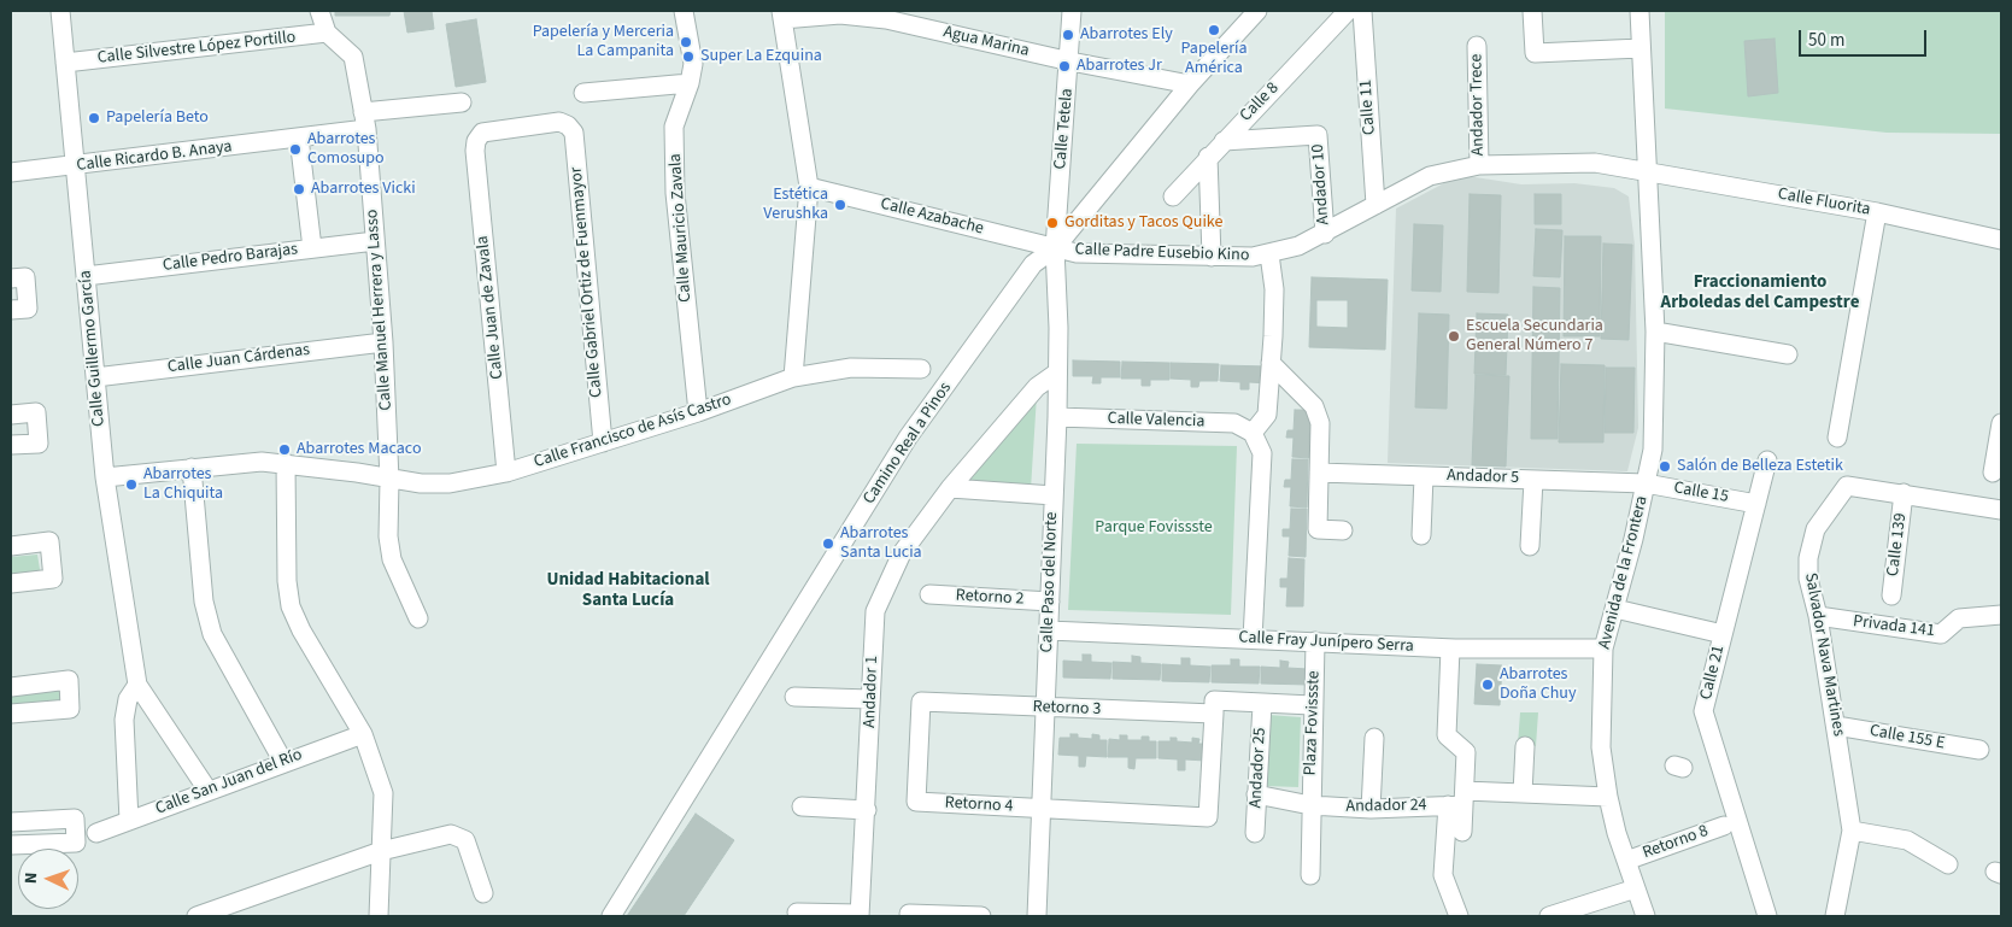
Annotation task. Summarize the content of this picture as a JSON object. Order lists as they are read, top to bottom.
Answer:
{
  "streets": {
    "street": [
      "Agua Marina",
      "Calle Silvestre López Portillo",
      "Calle 8",
      "Andador Trece",
      "Calle 11",
      "Calle Tetela",
      "Calle Ricardo B. Anaya",
      "Andador 10",
      "Calle Fluorita",
      "Calle Azabache",
      "Calle Mauricio Zavala",
      "Calle Padre Eusebio Kino",
      "Calle Pedro Barajas",
      "Calle Gabriel Ortiz de Fuenmayor",
      "Calle Juan de Zavala",
      "Calle Manuel Herrera y Lasso",
      "Calle Guillermo García",
      "Calle Juan Cárdenas",
      "Calle Valencia",
      "Calle Francisco de Asís Castro",
      "Camino Real a Pinos",
      "Andador 5",
      "Calle 15",
      "Calle 139",
      "Avenida de la Frontera",
      "Calle Paso del Norte",
      "Retorno 2",
      "Privada 141",
      "Calle Fray Junípero Serra",
      "Salvador Nava Martines",
      "Calle 21",
      "Andador 1",
      "Retorno 3",
      "Plaza Fovissste",
      "Calle 155 E",
      "Andador 25",
      "Calle San Juan del Río",
      "Retorno 4",
      "Andador 24",
      "Retorno 8"
    ]
  },
  "crossings": [
    ["Agua Marina", "Calle Tetela"],
    ["Agua Marina", "Camino Real a Pinos"],
    ["Calle Silvestre López Portillo", "Calle Manuel Herrera y Lasso"],
    ["Calle Silvestre López Portillo", "Calle Guillermo García"],
    ["Calle 8", "Andador 10"],
    ["Andador Trece", "Calle Padre Eusebio Kino"],
    ["Calle 11", "Calle Padre Eusebio Kino"],
    ["Calle Tetela", "Calle Azabache"],
    ["Calle Tetela", "Calle Padre Eusebio Kino"],
    ["Calle Tetela", "Camino Real a Pinos"],
    ["Calle Tetela", "Calle Paso del Norte"],
    ["Calle Ricardo B. Anaya", "Calle Manuel Herrera y Lasso"],
    ["Calle Ricardo B. Anaya", "Calle Guillermo García"],
    ["Andador 10", "Calle Padre Eusebio Kino"],
    ["Calle Fluorita", "Calle Padre Eusebio Kino"],
    ["Calle Fluorita", "Avenida de la Frontera"],
    ["Calle Azabache", "Calle Padre Eusebio Kino"],
    ["Calle Azabache", "Camino Real a Pinos"],
    ["Calle Azabache", "Calle Paso del Norte"],
    ["Calle Mauricio Zavala", "Calle Francisco de Asís Castro"],
    ["Calle Padre Eusebio Kino", "Camino Real a Pinos"],
    ["Calle Padre Eusebio Kino", "Avenida de la Frontera"],
    ["Calle Padre Eusebio Kino", "Calle Paso del Norte"],
    ["Calle Pedro Barajas", "Calle Manuel Herrera y Lasso"],
    ["Calle Pedro Barajas", "Calle Guillermo García"],
    ["Calle Gabriel Ortiz de Fuenmayor", "Calle Juan de Zavala"],
    ["Calle Gabriel Ortiz de Fuenmayor", "Calle Francisco de Asís Castro"],
    ["Calle Juan de Zavala", "Calle Francisco de Asís Castro"],
    ["Calle Manuel Herrera y Lasso", "Calle Juan Cárdenas"],
    ["Calle Manuel Herrera y Lasso", "Calle Francisco de Asís Castro"],
    ["Calle Guillermo García", "Calle Juan Cárdenas"],
    ["Calle Guillermo García", "Calle Francisco de Asís Castro"],
    ["Calle Guillermo García", "Calle San Juan del Río"],
    ["Calle Valencia", "Calle Paso del Norte"],
    ["Camino Real a Pinos", "Calle Paso del Norte"],
    ["Andador 5", "Calle 15"],
    ["Andador 5", "Avenida de la Frontera"],
    ["Calle 15", "Avenida de la Frontera"],
    ["Calle 15", "Calle 21"],
    ["Calle 139", "Salvador Nava Martines"],
    ["Avenida de la Frontera", "Calle Fray Junípero Serra"],
    ["Avenida de la Frontera", "Andador 24"],
    ["Avenida de la Frontera", "Retorno 8"],
    ["Calle Paso del Norte", "Retorno 2"],
    ["Calle Paso del Norte", "Calle Fray Junípero Serra"],
    ["Calle Paso del Norte", "Andador 1"],
    ["Calle Paso del Norte", "Retorno 3"],
    ["Calle Paso del Norte", "Retorno 4"],
    ["Privada 141", "Salvador Nava Martines"],
    ["Calle Fray Junípero Serra", "Plaza Fovissste"],
    ["Salvador Nava Martines", "Calle 155 E"],
    ["Retorno 3", "Retorno 4"],
    ["Plaza Fovissste", "Andador 24"],
    ["Andador 25", "Andador 24"]
  ],
  "districts": ["Fraccionamiento Arboledas del Campestre", "Unidad Habitacional Santa Lucía"],
  "parks": ["Parque Fovissste"],
  "places": [
    "Papelería América",
    "Abarrotes Ely",
    "Papelería y Merceria La Campanita",
    "Super La Ezquina",
    "Abarrotes Jr",
    "Papelería Beto",
    "Abarrotes Comosupo",
    "Abarrotes Vicki",
    "Estética Verushka",
    "Gorditas y Tacos Quike",
    "Escuela Secundaria General Número 7",
    "Abarrotes Macaco",
    "Salón de Belleza Estetik",
    "Abarrotes La Chiquita",
    "Abarrotes Santa Lucia",
    "Abarrotes Doña Chuy"
  ],
  "scale_bar": "50 m",
  "north": "left"
}
